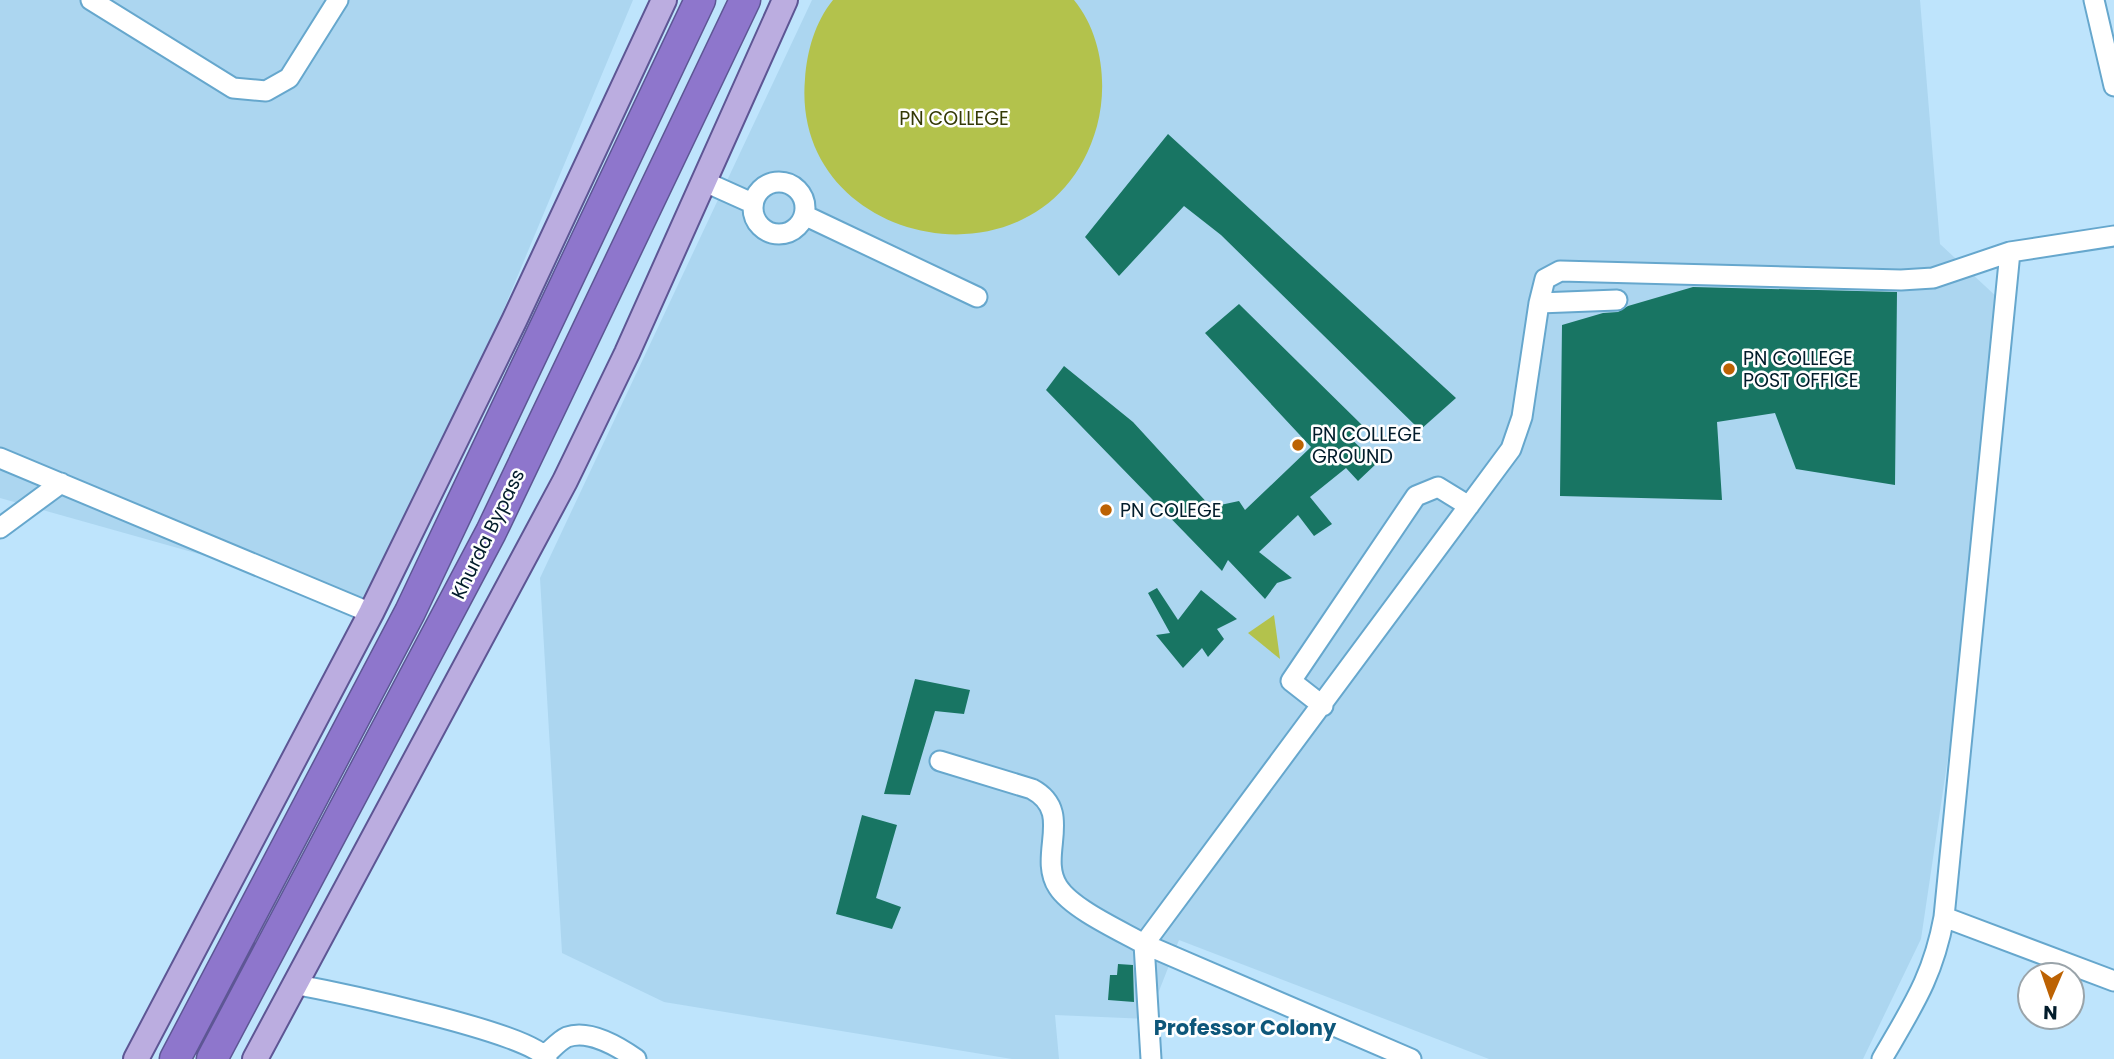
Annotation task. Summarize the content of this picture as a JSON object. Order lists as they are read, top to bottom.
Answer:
{
  "streets": {
    "highway": ["Khurda Bypass"]
  },
  "districts": ["Professor Colony"],
  "parks": ["PN COLLEGE"],
  "places": ["PN COLLEGE POST OFFICE", "PN COLLEGE GROUND", "PN COLEGE"],
  "north": "bottom"
}
